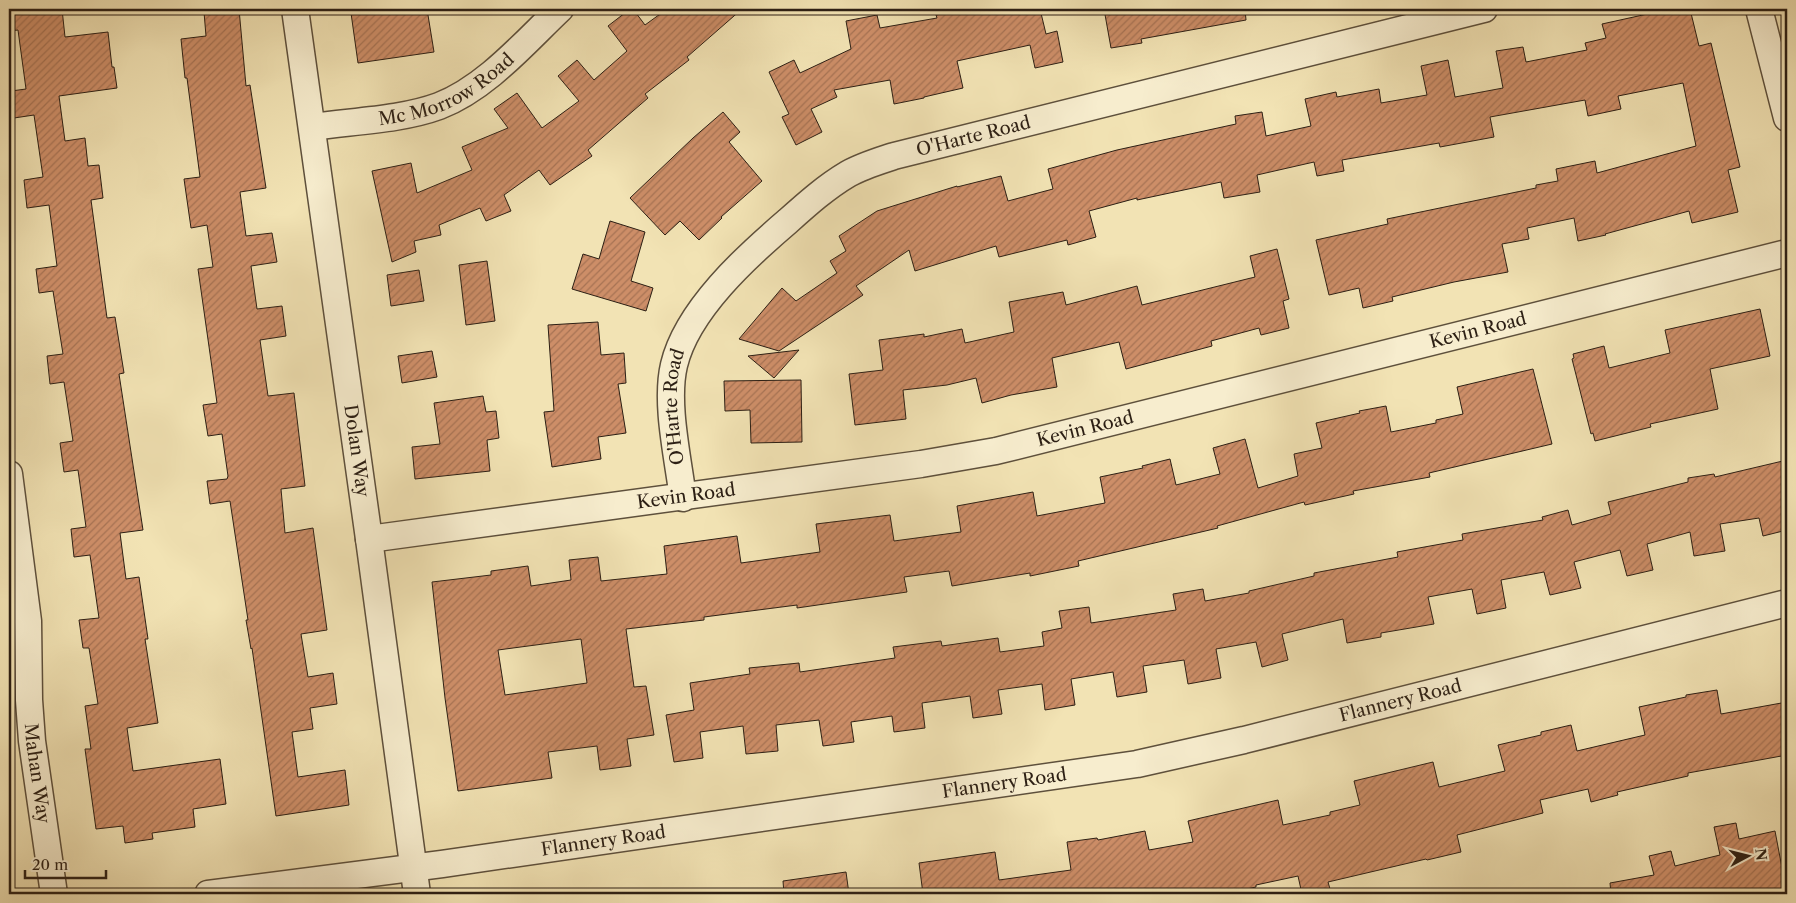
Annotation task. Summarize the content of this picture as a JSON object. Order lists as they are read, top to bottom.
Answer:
{
  "streets": {
    "street": [
      "Mc Morrow Road",
      "O'Harte Road",
      "Kevin Road",
      "Dolan Way",
      "Flannery Road",
      "Mahan Way"
    ]
  },
  "crossings": [
    ["Mc Morrow Road", "Dolan Way"],
    ["O'Harte Road", "Kevin Road"],
    ["Kevin Road", "Dolan Way"],
    ["Dolan Way", "Flannery Road"]
  ],
  "scale_bar": "20 m",
  "north": "right"
}
